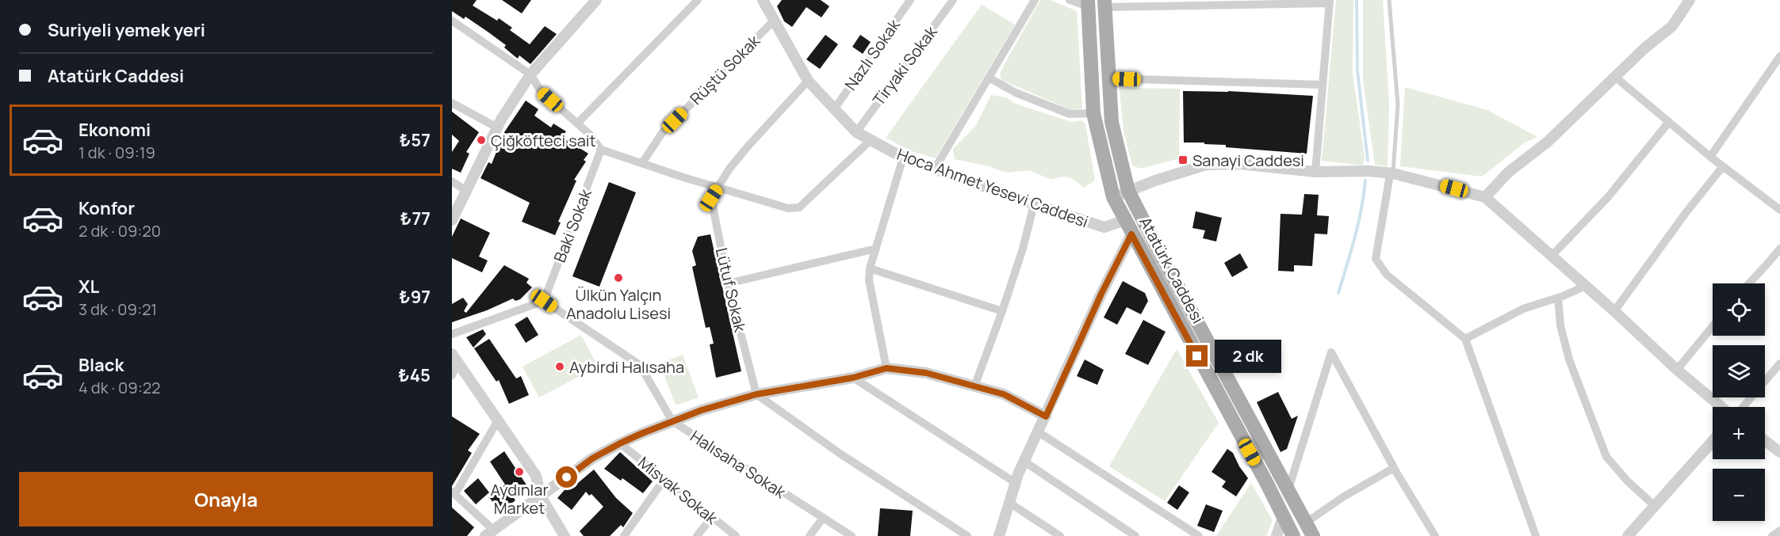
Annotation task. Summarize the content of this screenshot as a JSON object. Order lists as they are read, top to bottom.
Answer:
{
  "streets": {
    "main road": ["Atatürk Caddesi"],
    "street": [
      "Nazlı Sokak",
      "Tiryaki Sokak",
      "Rüştü Sokak",
      "Hoca Ahmet Yesevi Caddesi",
      "Baki Sokak",
      "Lütuf Sokak",
      "Halısaha Sokak",
      "Misvak Sokak"
    ]
  },
  "crossings": [
    ["Nazlı Sokak", "Hoca Ahmet Yesevi Caddesi"],
    ["Tiryaki Sokak", "Hoca Ahmet Yesevi Caddesi"],
    ["Rüştü Sokak", "Hoca Ahmet Yesevi Caddesi"],
    ["Hoca Ahmet Yesevi Caddesi", "Atatürk Caddesi"],
    ["Baki Sokak", "Halısaha Sokak"]
  ],
  "places": {
    "other": [
      "Çiğköfteci sait",
      "Ülkün Yalçın Anadolu Lisesi",
      "Aybirdi Halısaha",
      "Aydınlar Market"
    ],
    "transit": ["Sanayi Caddesi"]
  },
  "page": {
    "banner": ["Suriyeli yemek yeri", "Atatürk Caddesi"],
    "list": [
      {
        "name": "Ekonomi",
        "note": "1 dk · 09:19",
        "value": "₺57"
      },
      {
        "name": "Konfor",
        "note": "2 dk · 09:20",
        "value": "₺77"
      },
      {
        "name": "XL",
        "note": "3 dk · 09:21",
        "value": "₺97"
      },
      {
        "name": "Black",
        "note": "4 dk · 09:22",
        "value": "₺45"
      }
    ],
    "map_buttons": ["+", "−"],
    "bubble": "2 dk",
    "buttons": "Onayla"
  }
}
